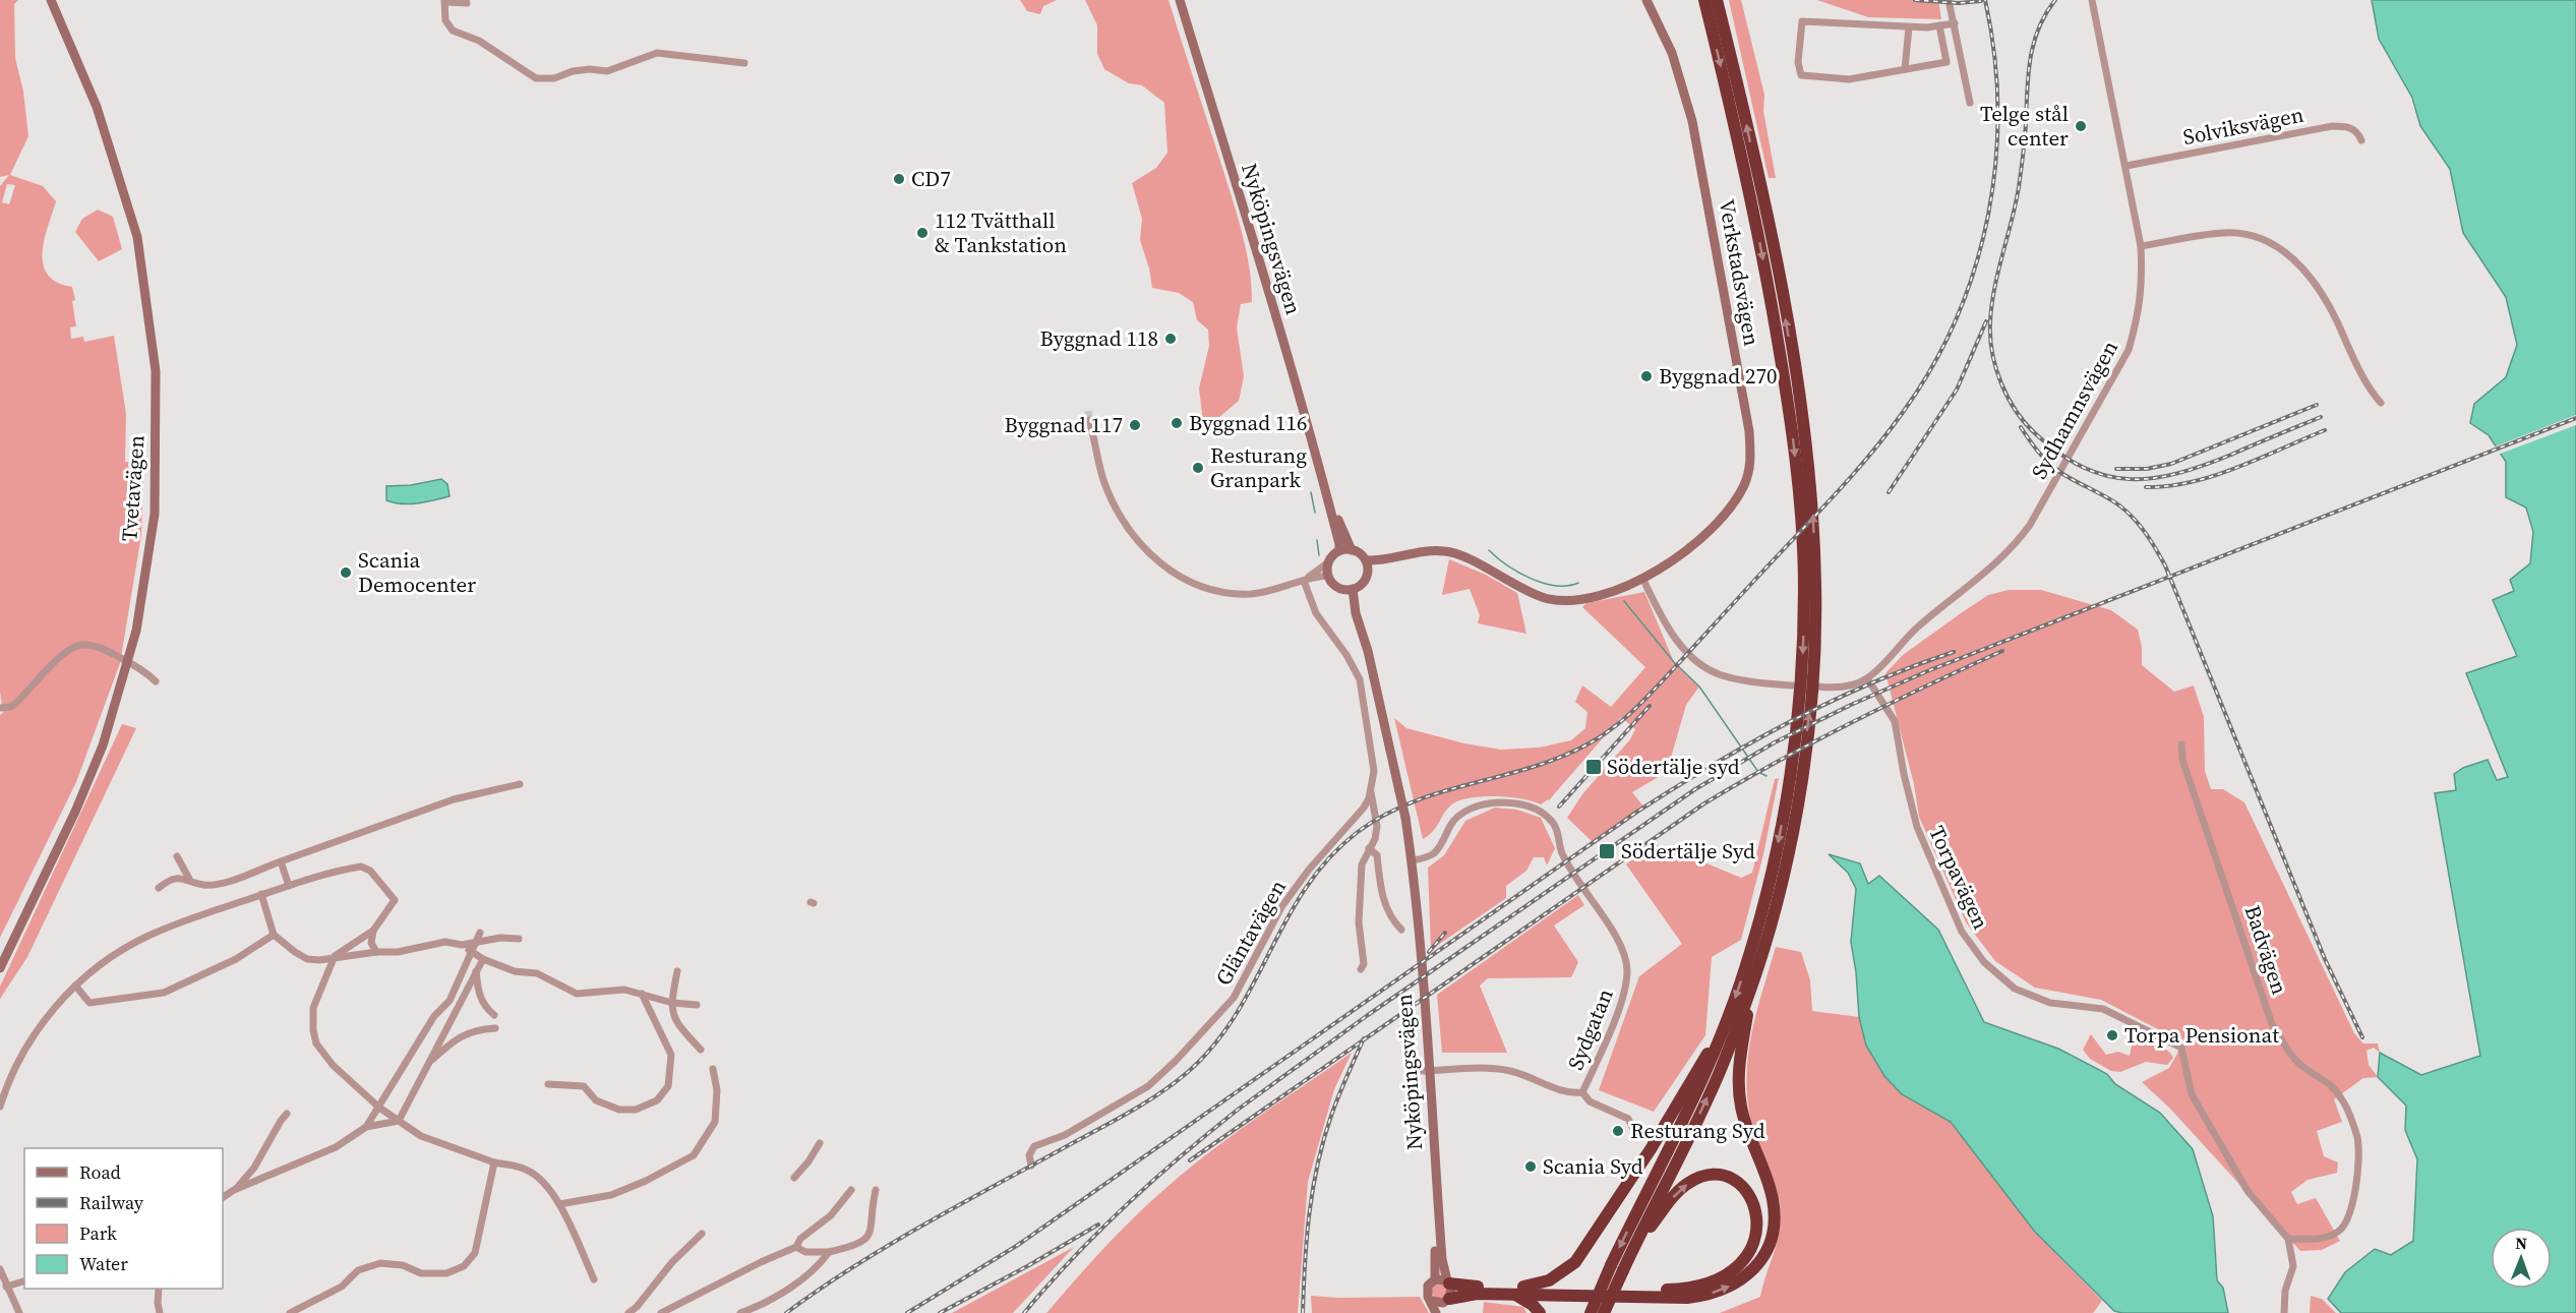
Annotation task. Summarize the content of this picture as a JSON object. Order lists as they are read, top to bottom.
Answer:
{
  "streets": {
    "main road": ["Nyköpingsvägen", "Verkstadsvägen", "Tvetavägen"],
    "street": [
      "Solviksvägen",
      "Sydhamnsvägen",
      "Torpavägen",
      "Gläntavägen",
      "Badvägen",
      "Sydgatan"
    ]
  },
  "crossings": [
    ["Solviksvägen", "Sydhamnsvägen"],
    ["Nyköpingsvägen", "Verkstadsvägen"],
    ["Nyköpingsvägen", "Sydgatan"],
    ["Sydhamnsvägen", "Torpavägen"],
    ["Torpavägen", "Badvägen"]
  ],
  "places": {
    "other": [
      "Telge stål center",
      "CD7",
      "112 Tvätthall & Tankstation",
      "Byggnad 118",
      "Byggnad 270",
      "Byggnad 116",
      "Byggnad 117",
      "Resturang Granpark",
      "Scania Democenter",
      "Torpa Pensionat",
      "Resturang Syd",
      "Scania Syd"
    ],
    "transit": ["Södertälje syd", "Södertälje Syd"]
  },
  "legend": [
    "Road",
    "Railway",
    "Park",
    "Water"
  ],
  "north": "top"
}
